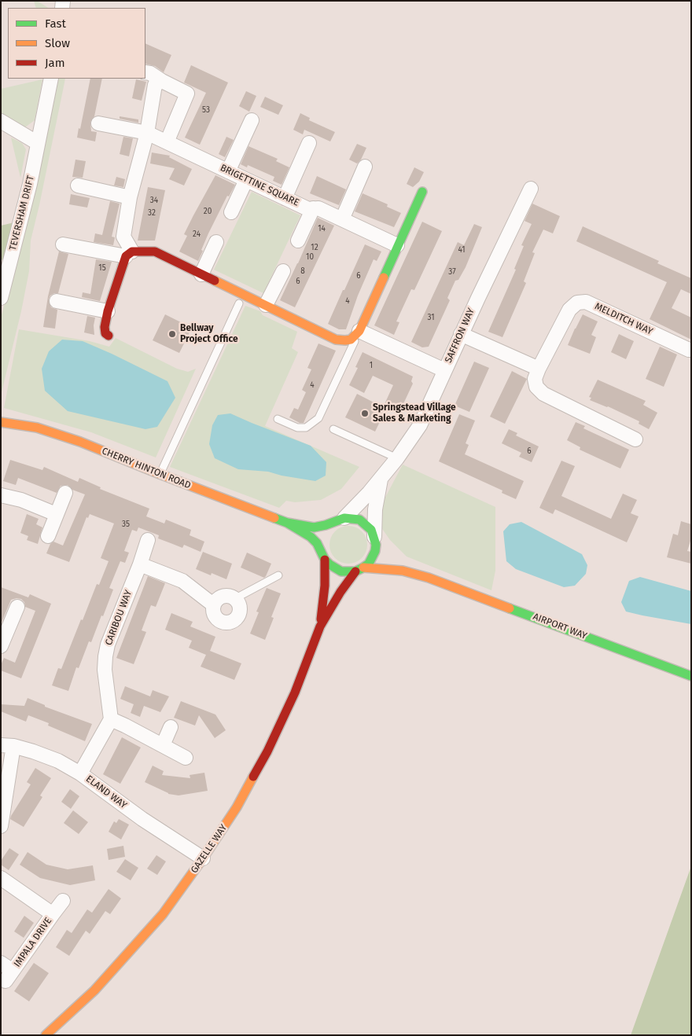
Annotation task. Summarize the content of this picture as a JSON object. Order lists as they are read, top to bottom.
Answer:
{
  "streets": {
    "street": [
      "BRIGETTINE SQUARE",
      "TEVERSHAM DRIFT",
      "MELDITCH WAY",
      "SAFFRON WAY",
      "CHERRY HINTON ROAD",
      "CARIBOU WAY",
      "AIRPORT WAY",
      "ELAND WAY",
      "GAZELLE WAY",
      "IMPALA DRIVE"
    ]
  },
  "crossings": [
    ["SAFFRON WAY", "AIRPORT WAY"],
    ["SAFFRON WAY", "GAZELLE WAY"],
    ["AIRPORT WAY", "GAZELLE WAY"],
    ["ELAND WAY", "GAZELLE WAY"]
  ],
  "places": ["Bellway Project Office", "Springstead Village Sales & Marketing"],
  "house_numbers": [
    "53",
    "34",
    "20",
    "32",
    "14",
    "24",
    "12",
    "41",
    "10",
    "15",
    "8",
    "37",
    "6",
    "6",
    "4",
    "31",
    "1",
    "4",
    "6",
    "35"
  ],
  "legend": ["Fast", "Slow", "Jam"]
}
